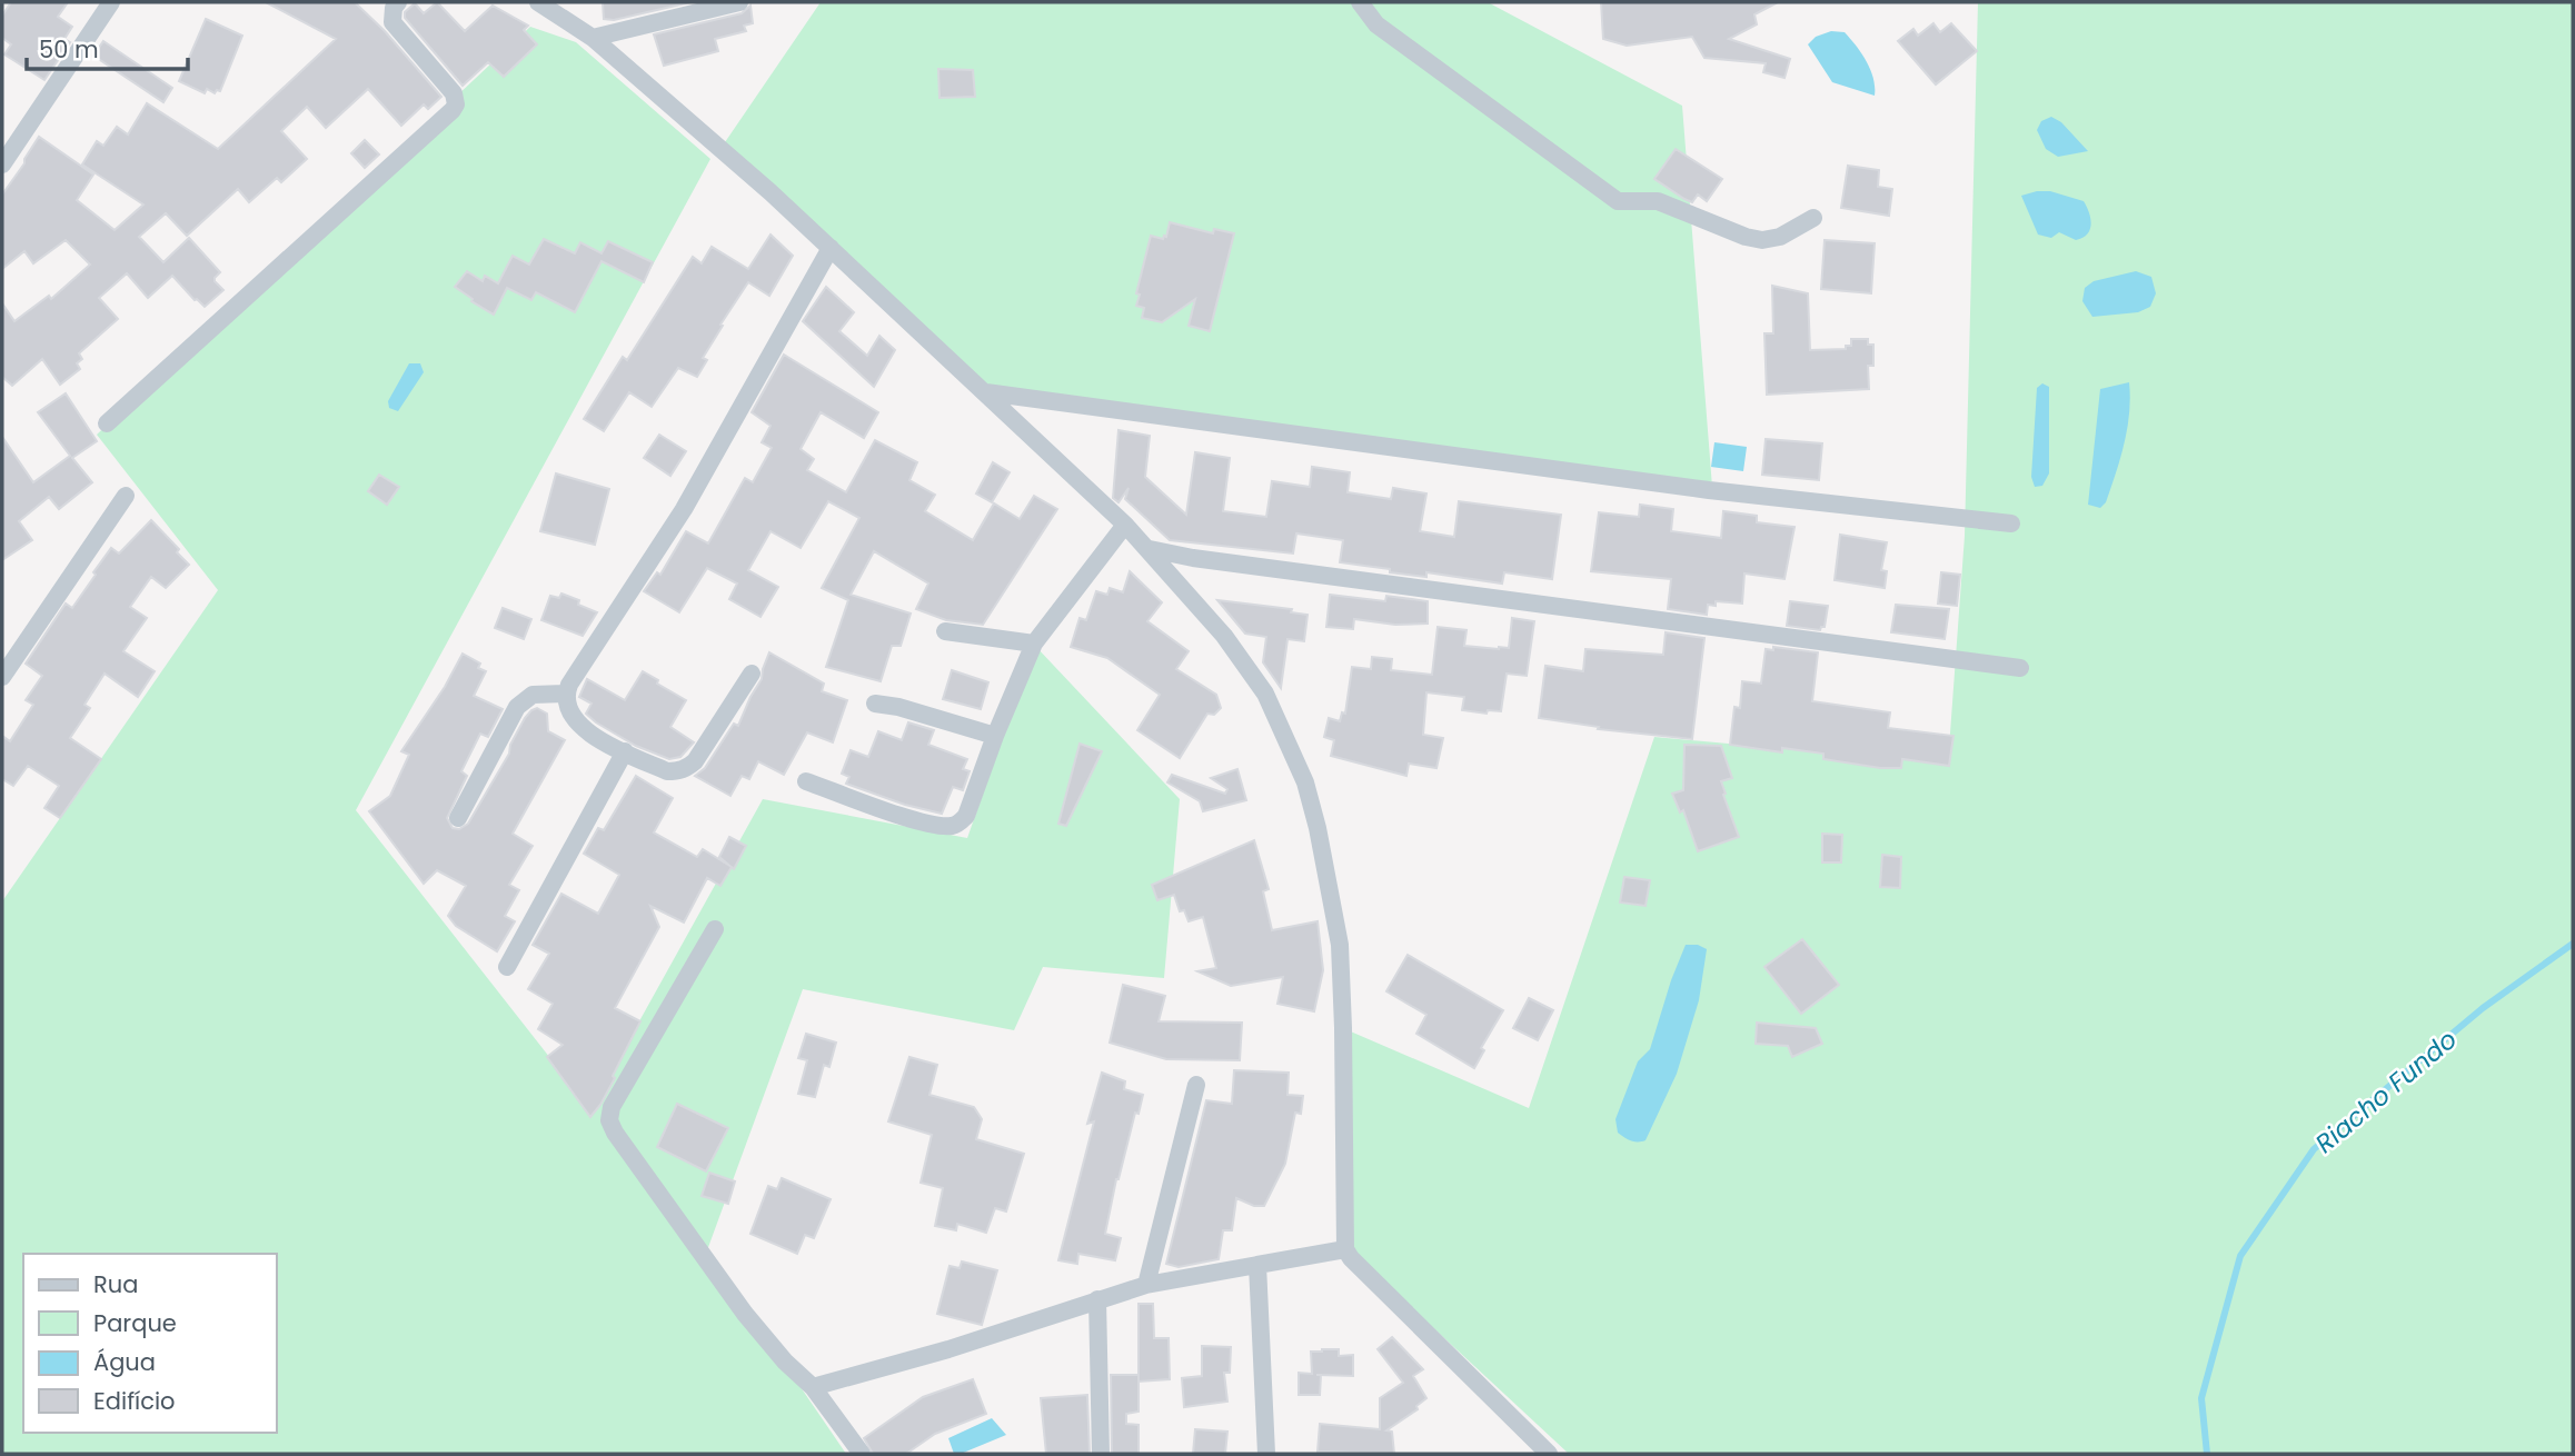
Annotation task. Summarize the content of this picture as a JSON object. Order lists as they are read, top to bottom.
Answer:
{
  "water": ["Riacho Fundo"],
  "legend": [
    "Rua",
    "Parque",
    "Água",
    "Edifício"
  ],
  "scale_bar": "50 m"
}
